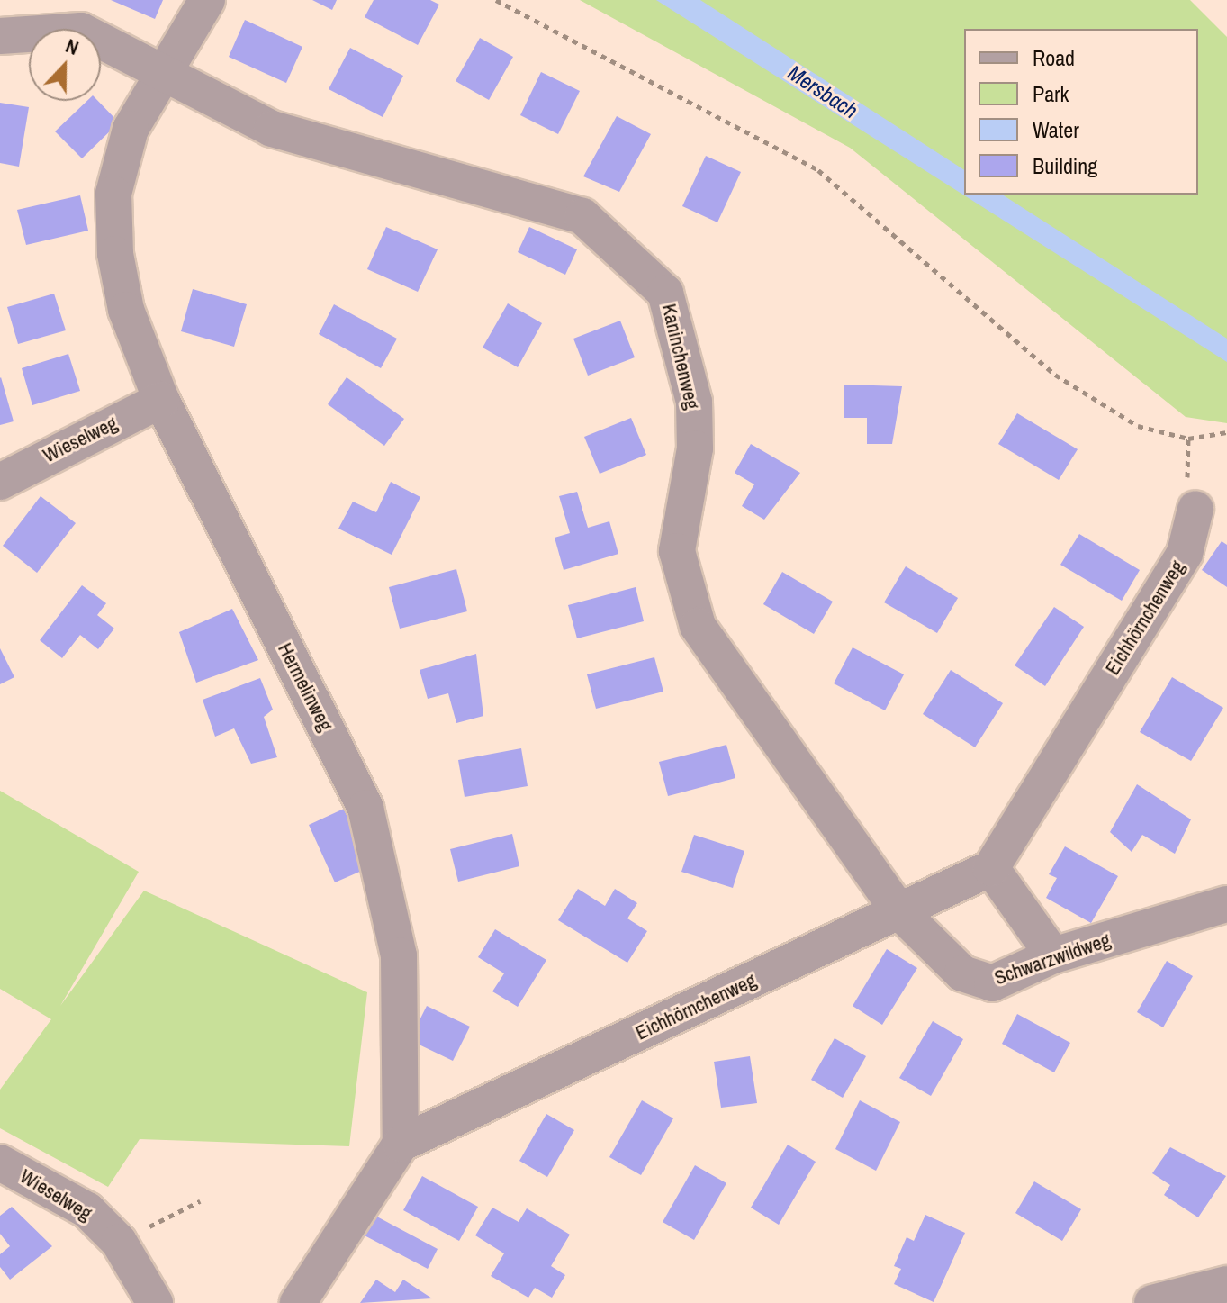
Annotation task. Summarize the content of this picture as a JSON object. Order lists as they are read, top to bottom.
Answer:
{
  "streets": {
    "street": [
      "Kaninchenweg",
      "Wieselweg",
      "Eichhörnchenweg",
      "Hermelinweg",
      "Schwarzwildweg"
    ]
  },
  "crossings": [
    ["Kaninchenweg", "Eichhörnchenweg"],
    ["Kaninchenweg", "Hermelinweg"],
    ["Kaninchenweg", "Schwarzwildweg"],
    ["Wieselweg", "Hermelinweg"],
    ["Eichhörnchenweg", "Hermelinweg"],
    ["Eichhörnchenweg", "Schwarzwildweg"]
  ],
  "water": ["Mersbach"],
  "legend": [
    "Road",
    "Park",
    "Water",
    "Building"
  ],
  "north": "top"
}
